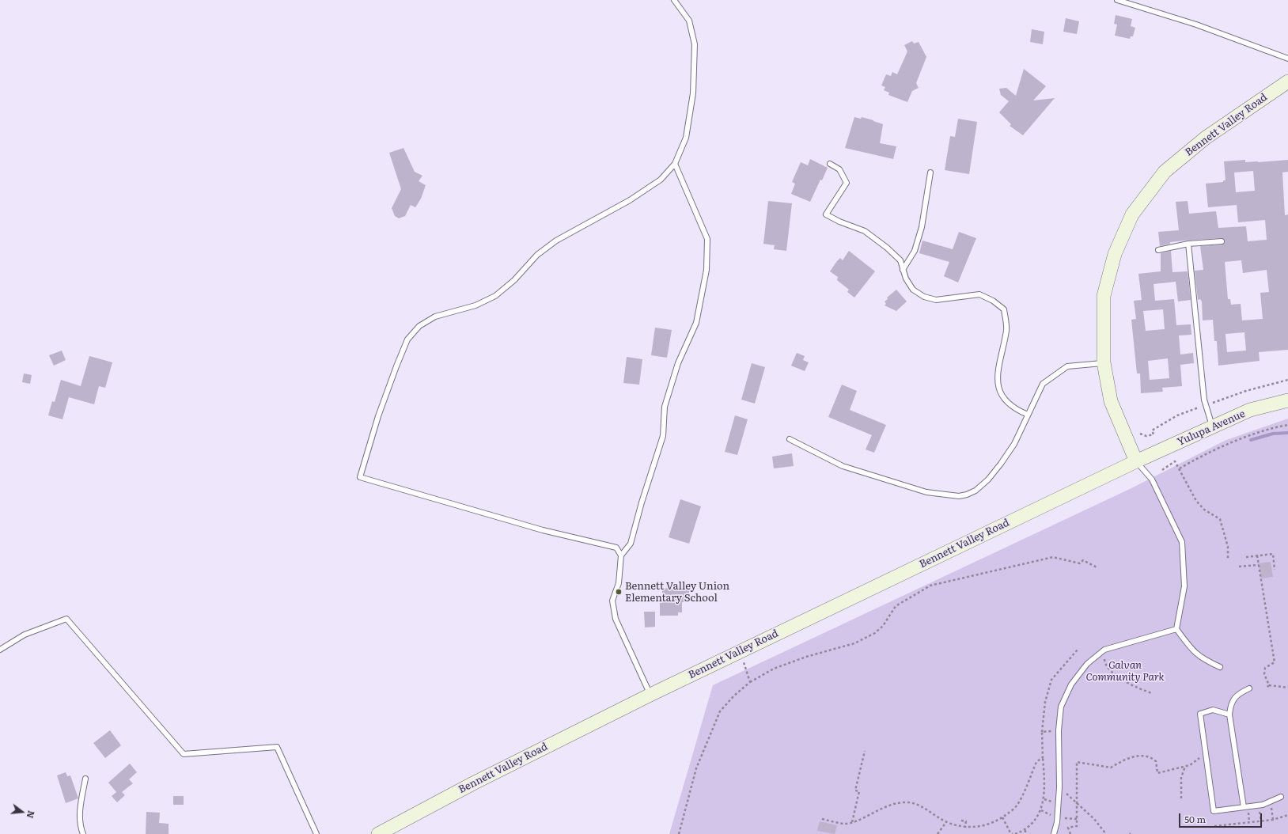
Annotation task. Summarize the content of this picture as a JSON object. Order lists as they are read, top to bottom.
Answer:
{
  "streets": {
    "street": ["Bennett Valley Road", "Yulupa Avenue"]
  },
  "crossings": [
    ["Bennett Valley Road", "Yulupa Avenue"]
  ],
  "parks": ["Galvan Community Park"],
  "places": ["Bennett Valley Union Elementary School"],
  "scale_bar": "50 m",
  "north": "right"
}
